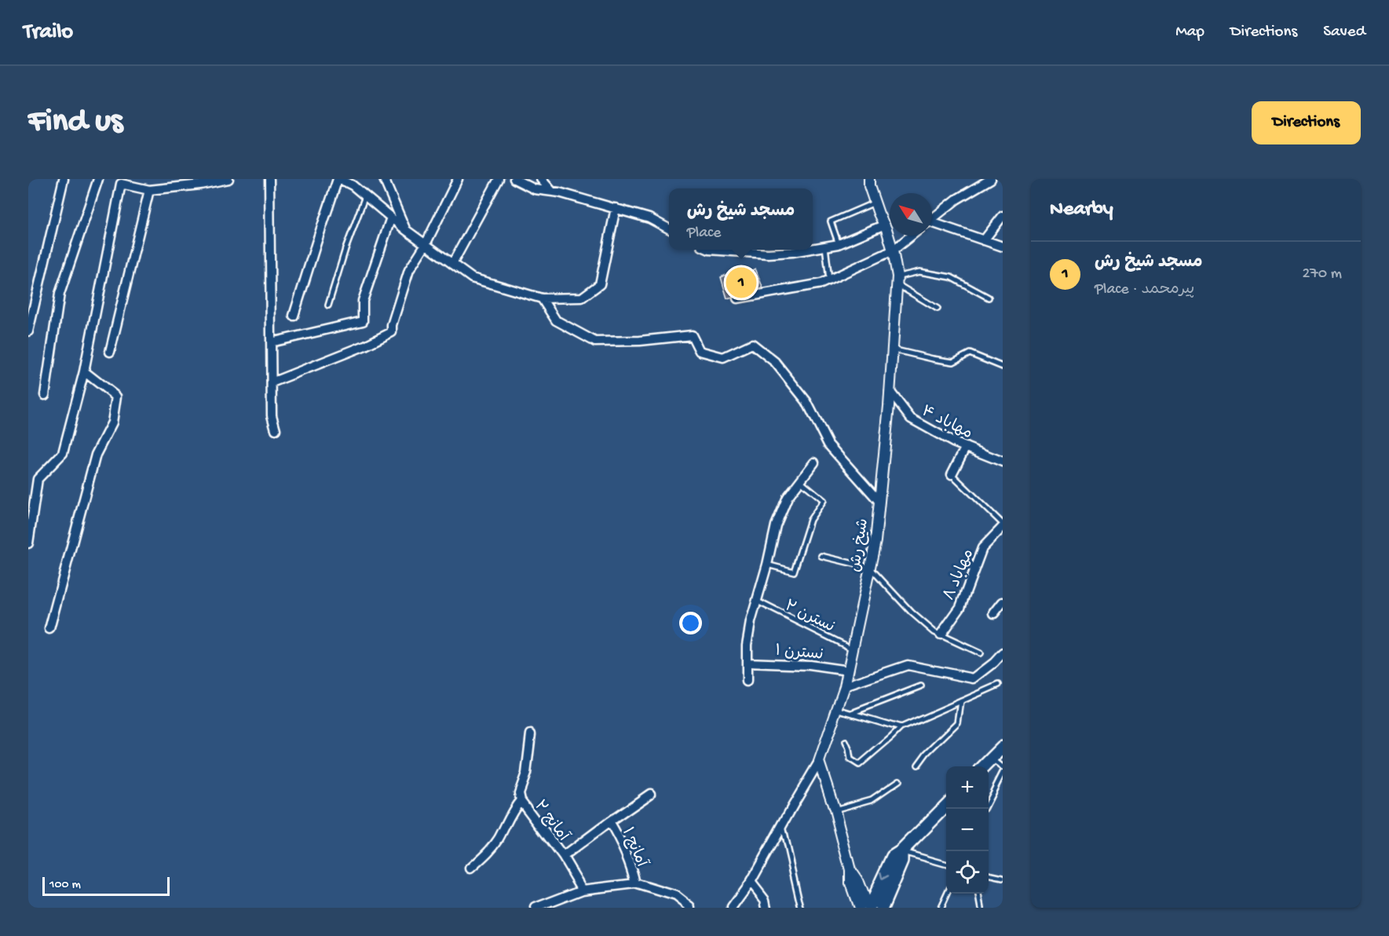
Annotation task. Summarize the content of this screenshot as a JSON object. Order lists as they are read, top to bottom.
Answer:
{
  "streets": {
    "street": [
      "مهاباد ۴",
      "شیخ رش",
      "مهاباد ۸",
      "نسترن ۱",
      "آمانج ۲",
      "آمانج ۱"
    ],
    "lane": ["نسترن ۲"]
  },
  "crossings": [
    ["مهاباد ۴", "شیخ رش"],
    ["شیخ رش", "نسترن ۲"],
    ["شیخ رش", "نسترن ۱"]
  ],
  "scale_bar": "100 m",
  "north": "top left",
  "page": {
    "header": "Trailo",
    "nav": ["Map", "Directions", "Saved"],
    "buttons": "Directions",
    "title": "Find us",
    "heading": "Nearby",
    "popup": ["مسجد شیخ رش", "Place"],
    "list": [
      {
        "mark": "1",
        "name": "مسجد شیخ رش",
        "note": "Place · پیرمحمد",
        "value": "270 m"
      }
    ],
    "pins": "1",
    "map_buttons": ["+", "−"],
    "scale": "100 m"
  }
}
